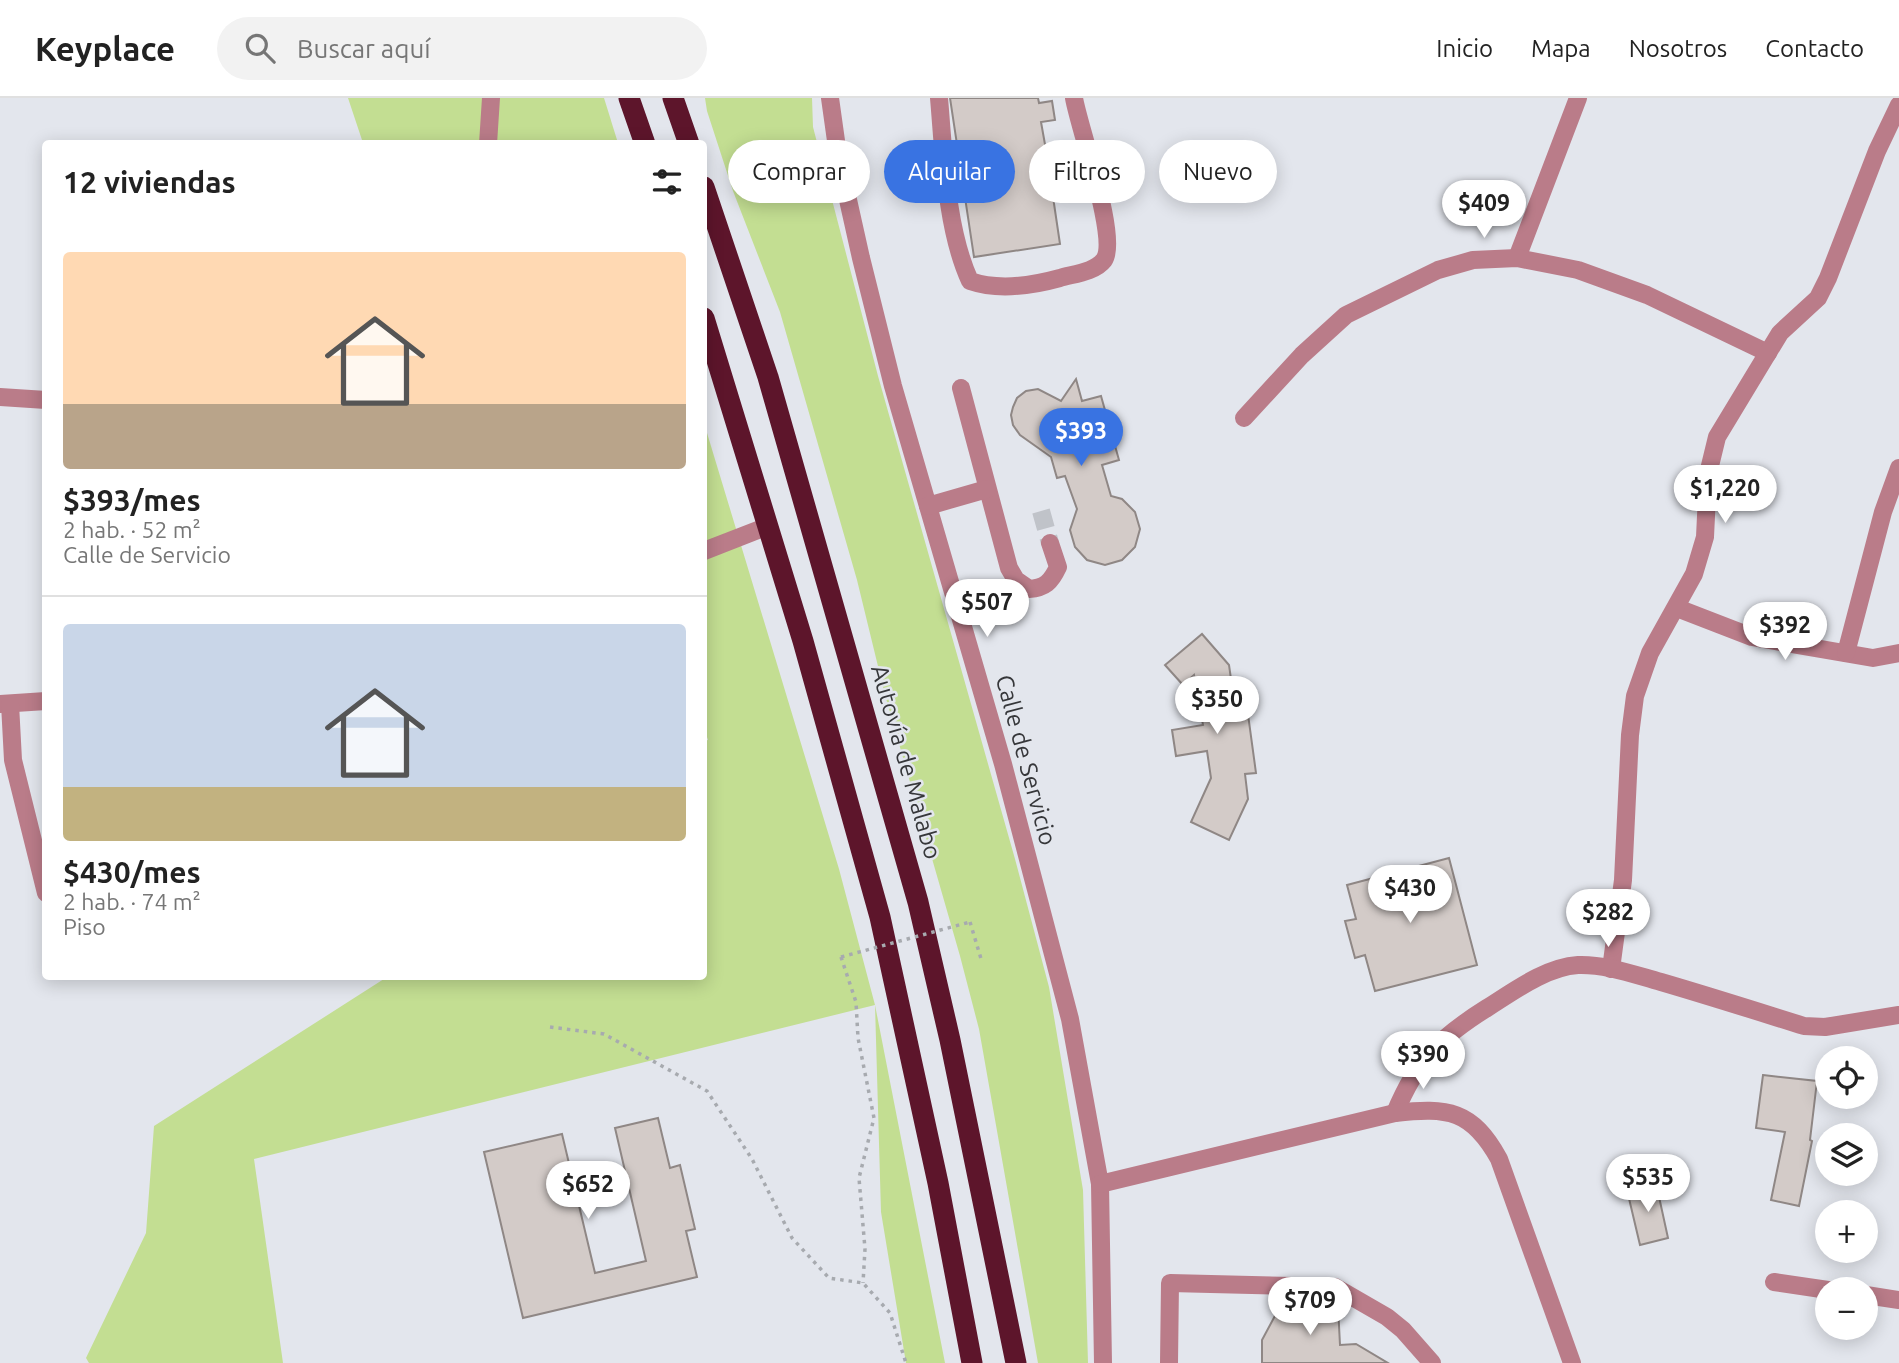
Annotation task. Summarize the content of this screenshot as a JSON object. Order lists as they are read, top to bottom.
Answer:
{
  "streets": {
    "highway": ["Autovía de Malabo"],
    "street": ["Calle de Servicio"]
  },
  "page": {
    "header": "Keyplace",
    "search": "Buscar aquí",
    "nav": [
      "Inicio",
      "Mapa",
      "Nosotros",
      "Contacto"
    ],
    "chip": [
      "Comprar",
      "Alquilar",
      "Filtros",
      "Nuevo"
    ],
    "heading": "12 viviendas",
    "price": [
      "$409",
      "$393",
      "$1,220",
      "$507",
      "$392",
      "$350",
      "$430",
      "$282",
      "$390",
      "$535",
      "$652",
      "$709"
    ],
    "list": [
      {
        "name": "$393/mes",
        "note": "2 hab. · 52 m² · Calle de Servicio"
      },
      {
        "name": "$430/mes",
        "note": "2 hab. · 74 m² · Piso"
      }
    ],
    "map_buttons": ["+", "−"]
  }
}
